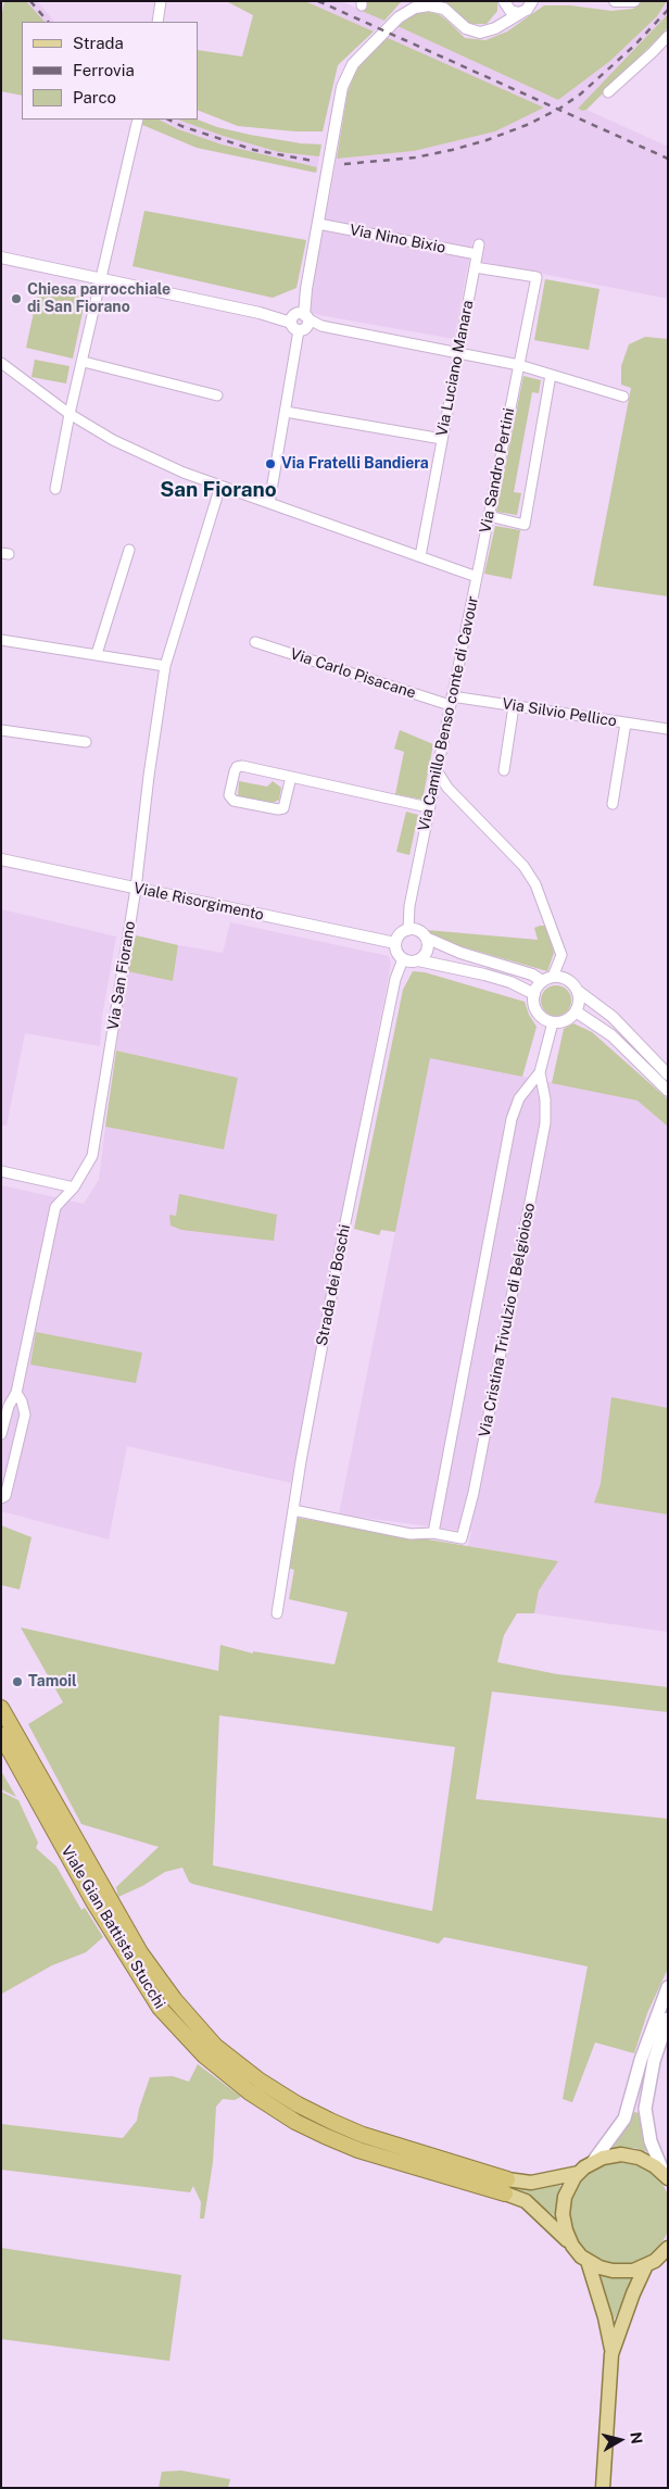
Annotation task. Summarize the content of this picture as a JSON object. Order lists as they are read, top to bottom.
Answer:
{
  "streets": {
    "highway": ["Viale Gian Battista Stucchi"],
    "street": [
      "Via Nino Bixio",
      "Via Luciano Manara",
      "Via Sandro Pertini",
      "Via Carlo Pisacane",
      "Via Silvio Pellico",
      "Via Camillo Benso conte di Cavour",
      "Viale Risorgimento",
      "Via San Fiorano",
      "Strada dei Boschi",
      "Via Cristina Trivulzio di Belgioioso"
    ]
  },
  "crossings": [
    ["Via Nino Bixio", "Via Luciano Manara"],
    ["Via Luciano Manara", "Via Sandro Pertini"],
    ["Via Luciano Manara", "Via Camillo Benso conte di Cavour"],
    ["Via Sandro Pertini", "Via Camillo Benso conte di Cavour"],
    ["Via Carlo Pisacane", "Via Silvio Pellico"],
    ["Via Carlo Pisacane", "Via Camillo Benso conte di Cavour"],
    ["Via Silvio Pellico", "Via Camillo Benso conte di Cavour"],
    ["Via Camillo Benso conte di Cavour", "Viale Risorgimento"],
    ["Via Camillo Benso conte di Cavour", "Via San Fiorano"],
    ["Via Camillo Benso conte di Cavour", "Strada dei Boschi"],
    ["Viale Risorgimento", "Via San Fiorano"],
    ["Viale Risorgimento", "Strada dei Boschi"],
    ["Strada dei Boschi", "Via Cristina Trivulzio di Belgioioso"]
  ],
  "districts": ["San Fiorano"],
  "places": ["Chiesa parrocchiale di San Fiorano", "Via Fratelli Bandiera", "Tamoil"],
  "legend": ["Strada", "Ferrovia", "Parco"],
  "north": "right"
}
